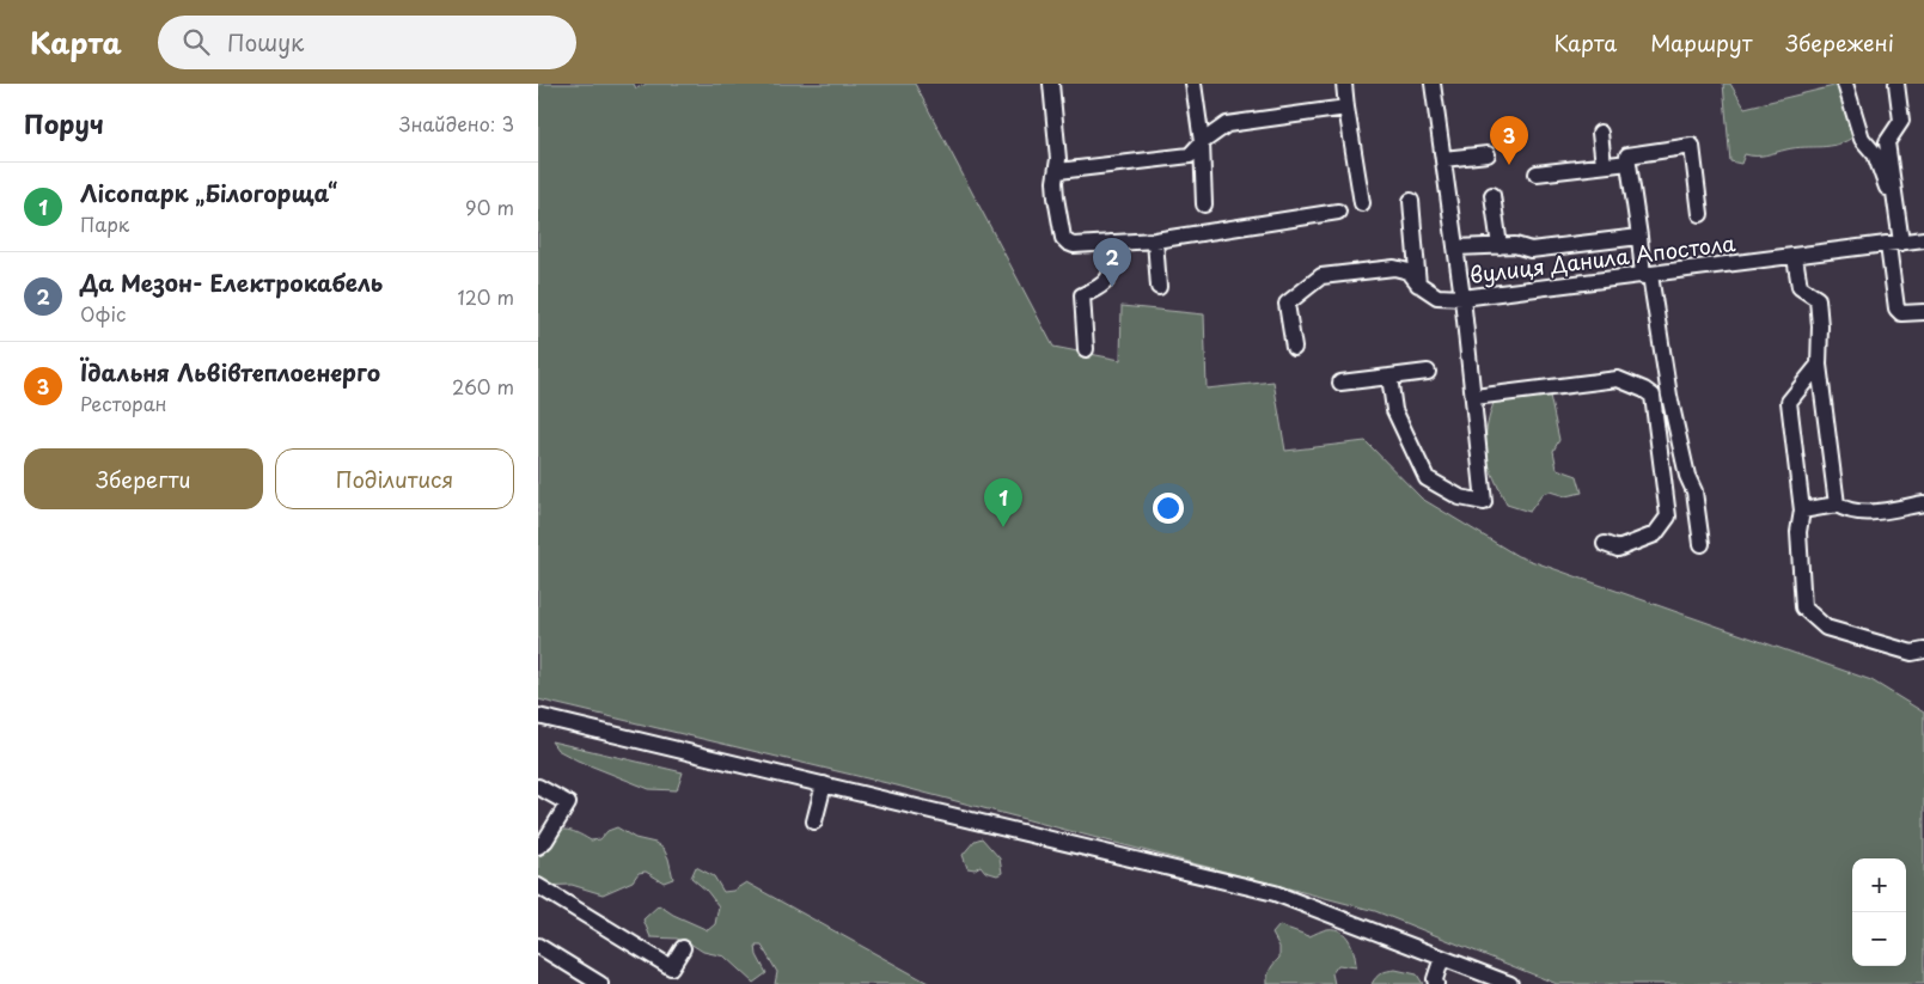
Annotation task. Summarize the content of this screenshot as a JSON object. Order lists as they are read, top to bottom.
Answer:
{
  "streets": {
    "street": ["вулиця Данила Апостола"]
  },
  "page": {
    "header": "Карта",
    "search": "Пошук",
    "nav": ["Карта", "Маршрут", "Збережені"],
    "heading": ["Поруч", "Знайдено: 3"],
    "pins": ["3", "2", "1"],
    "list": [
      {
        "mark": "1",
        "name": "Лісопарк „Білогорща“",
        "note": "Парк",
        "value": "90 m"
      },
      {
        "mark": "2",
        "name": "Да Мезон- Електрокабель",
        "note": "Офіс",
        "value": "120 m"
      },
      {
        "mark": "3",
        "name": "Їдальня Львівтеплоенерго",
        "note": "Ресторан",
        "value": "260 m"
      }
    ],
    "buttons": ["Зберегти", "Поділитися"],
    "map_buttons": ["+", "−"]
  }
}
